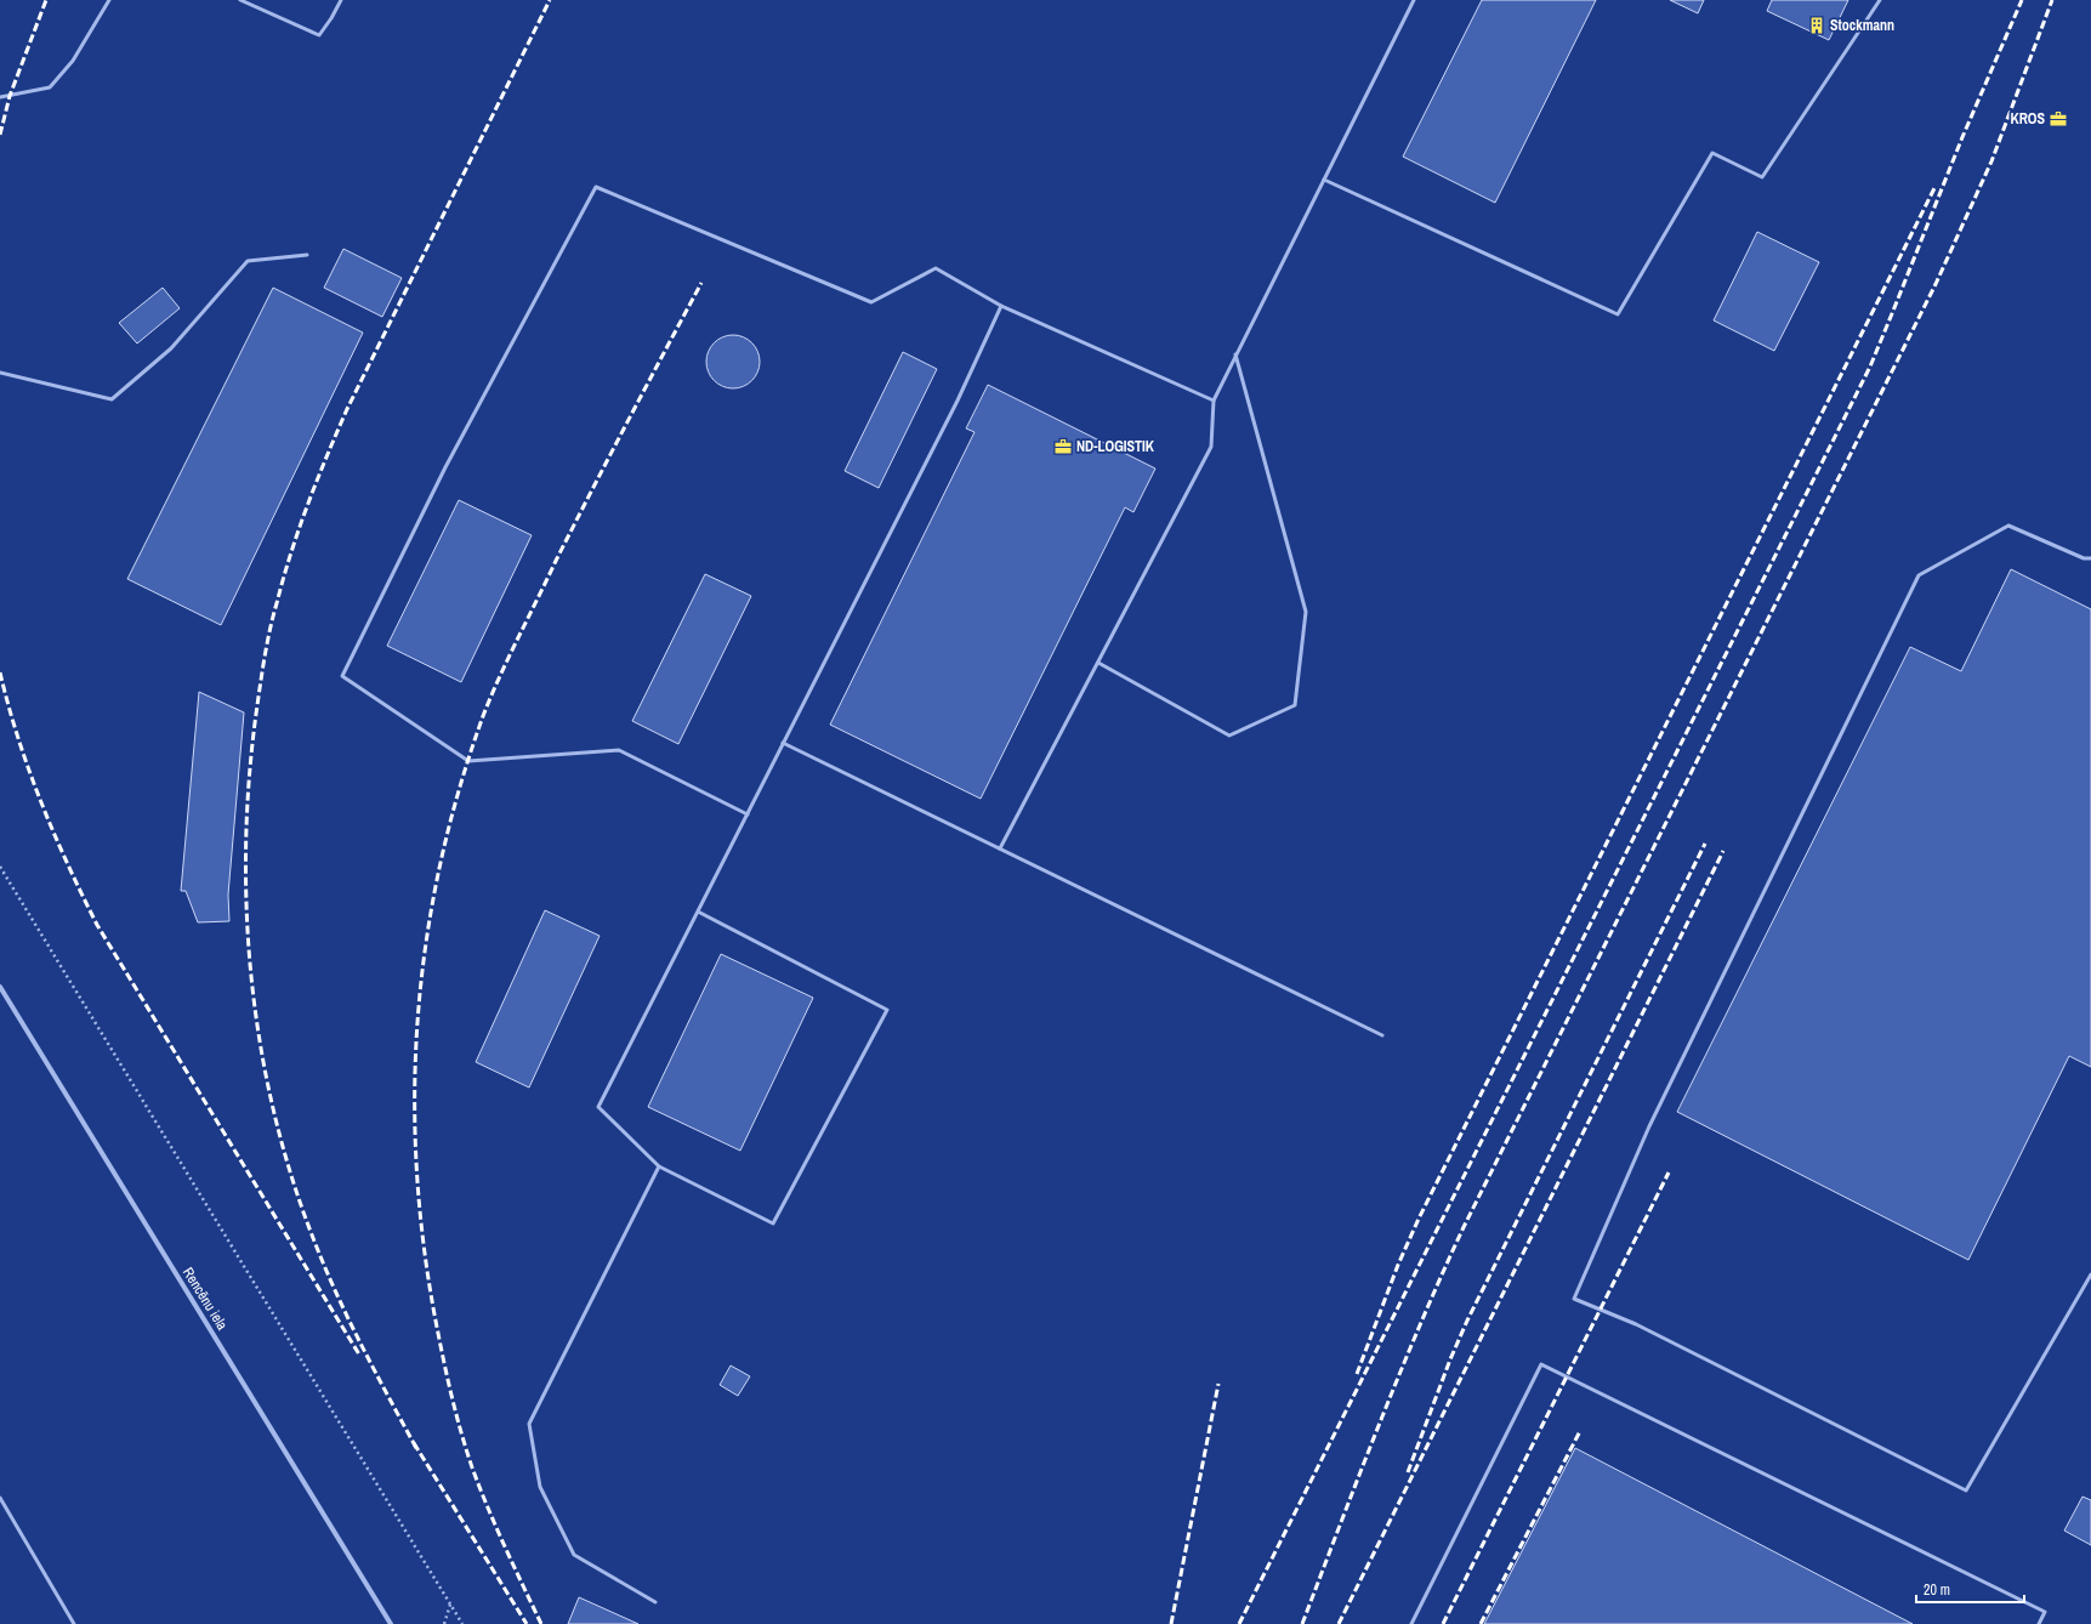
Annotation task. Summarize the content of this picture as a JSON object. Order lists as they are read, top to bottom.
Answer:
{
  "streets": {
    "street": ["Rencēnu iela"]
  },
  "places": {
    "building": ["Stockmann"],
    "office": ["KROS", "ND-LOGISTIK"]
  },
  "scale_bar": "20 m"
}
